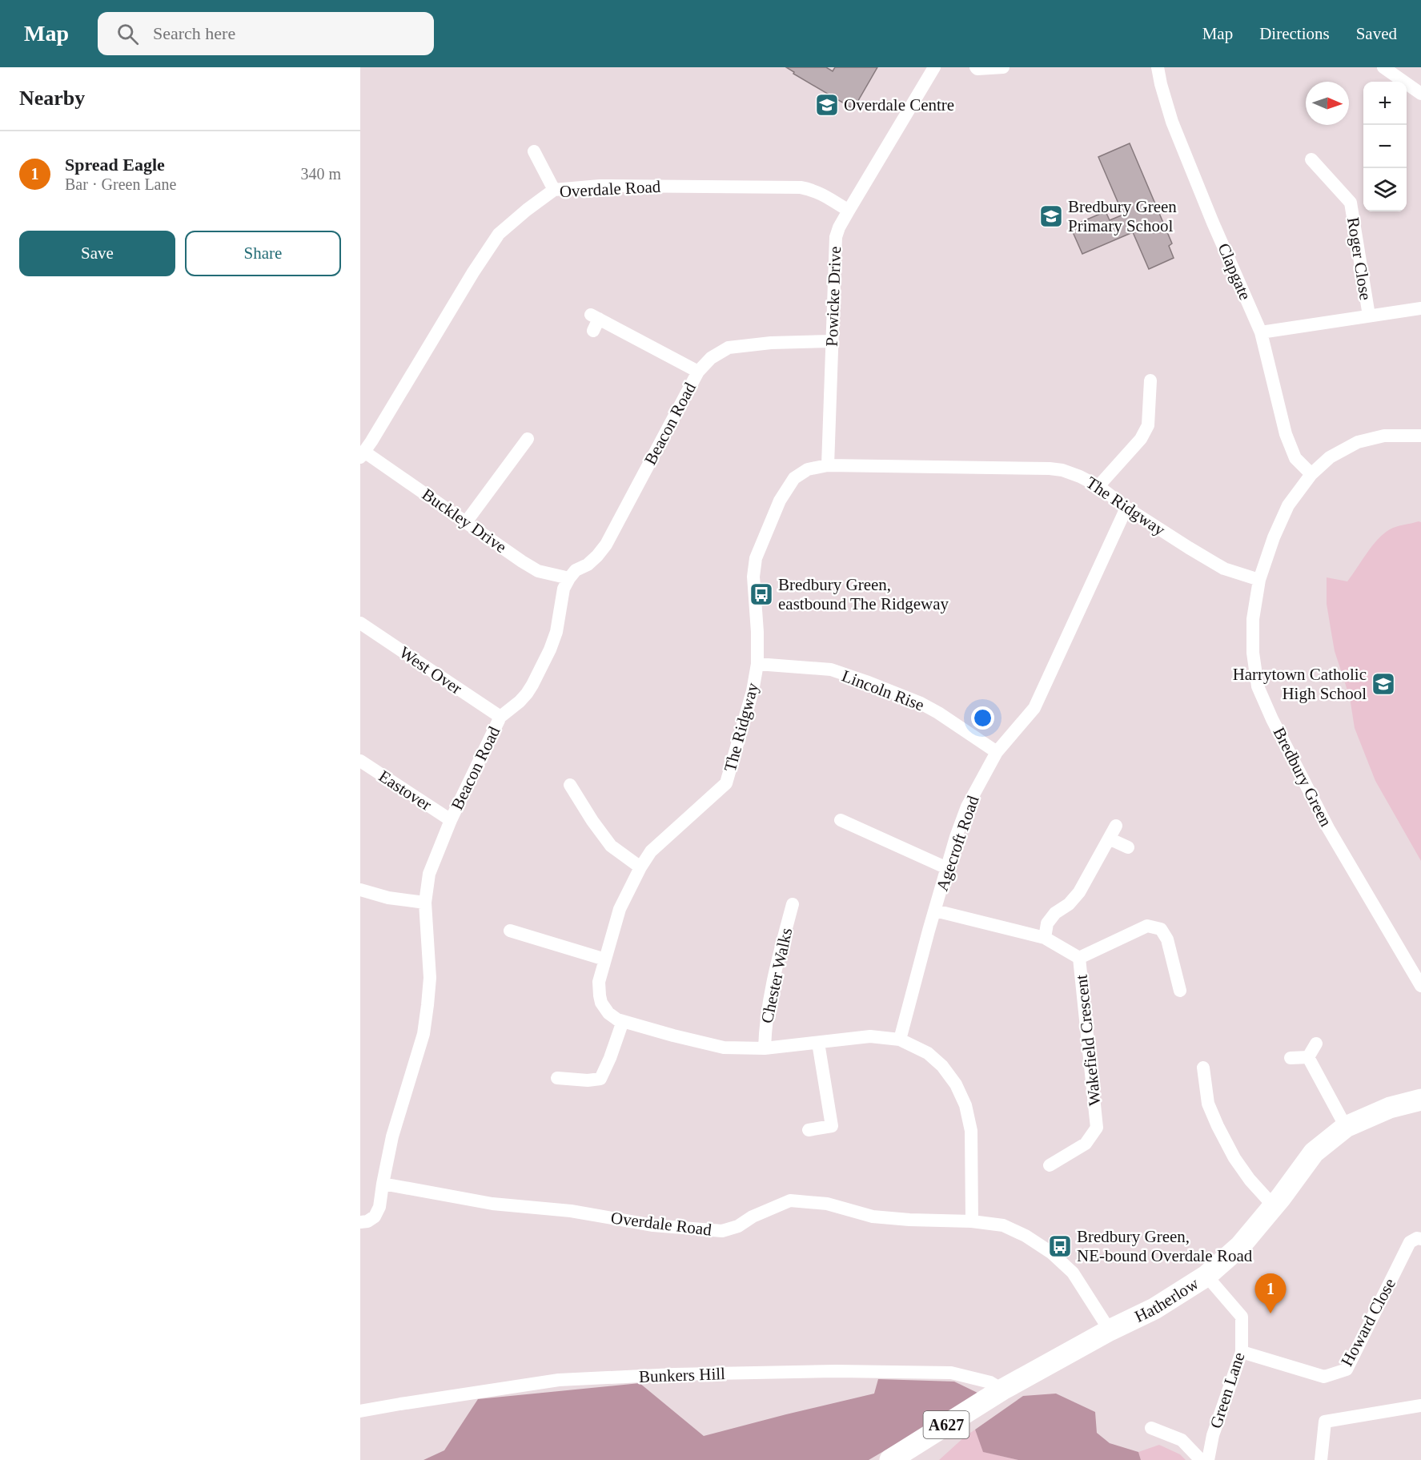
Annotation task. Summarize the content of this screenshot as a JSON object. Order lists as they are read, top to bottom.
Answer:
{
  "streets": {
    "main road": ["Hatherlow", "A627"],
    "street": [
      "Overdale Road",
      "Roger Close",
      "Clapgate",
      "Powicke Drive",
      "Beacon Road",
      "The Ridgway",
      "Buckley Drive",
      "West Over",
      "Lincoln Rise",
      "Bredbury Green",
      "Eastover",
      "Agecroft Road",
      "Chester Walks",
      "Wakefield Crescent",
      "Howard Close",
      "Bunkers Hill",
      "Green Lane"
    ]
  },
  "crossings": [
    ["Overdale Road", "Powicke Drive"],
    ["Overdale Road", "Beacon Road"],
    ["Overdale Road", "The Ridgway"],
    ["Overdale Road", "Buckley Drive"],
    ["Overdale Road", "Hatherlow"],
    ["Clapgate", "Bredbury Green"],
    ["Powicke Drive", "Beacon Road"],
    ["Powicke Drive", "The Ridgway"],
    ["Beacon Road", "Buckley Drive"],
    ["Beacon Road", "West Over"],
    ["Beacon Road", "Eastover"],
    ["The Ridgway", "Lincoln Rise"],
    ["The Ridgway", "Bredbury Green"],
    ["The Ridgway", "Agecroft Road"],
    ["The Ridgway", "Chester Walks"],
    ["Lincoln Rise", "Agecroft Road"],
    ["Agecroft Road", "Wakefield Crescent"],
    ["Hatherlow", "Bunkers Hill"],
    ["Hatherlow", "Green Lane"],
    ["Hatherlow", "A627"],
    ["Howard Close", "Green Lane"],
    ["Bunkers Hill", "A627"]
  ],
  "places": {
    "school or university": ["Overdale Centre", "Bredbury Green Primary School", "Harrytown Catholic High School"],
    "bus stop": ["Bredbury Green, eastbound The Ridgeway", "Bredbury Green, NE-bound Overdale Road"]
  },
  "north": "right",
  "page": {
    "header": "Map",
    "search": "Search here",
    "nav": ["Map", "Directions", "Saved"],
    "heading": "Nearby",
    "map_buttons": ["+", "−"],
    "list": [
      {
        "mark": "1",
        "name": "Spread Eagle",
        "note": "Bar · Green Lane",
        "value": "340 m"
      }
    ],
    "buttons": ["Save", "Share"],
    "pins": "1"
  }
}
